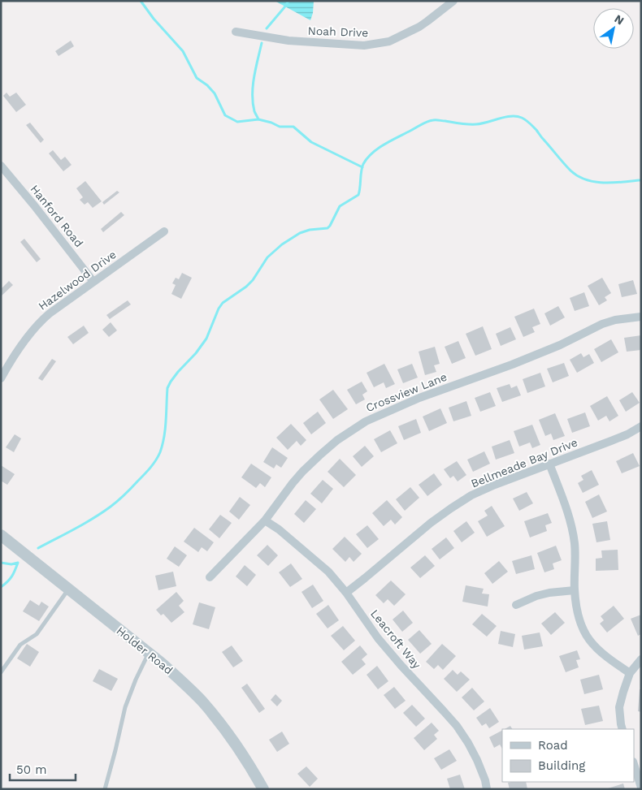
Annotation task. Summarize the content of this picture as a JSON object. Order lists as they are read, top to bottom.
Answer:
{
  "streets": {
    "street": [
      "Noah Drive",
      "Hanford Road",
      "Hazelwood Drive",
      "Crossview Lane",
      "Bellmeade Bay Drive",
      "Leacroft Way",
      "Holder Road"
    ]
  },
  "crossings": [
    ["Hanford Road", "Hazelwood Drive"],
    ["Crossview Lane", "Leacroft Way"],
    ["Bellmeade Bay Drive", "Leacroft Way"]
  ],
  "legend": ["Road", "Building"],
  "scale_bar": "50 m",
  "north": "top right"
}
